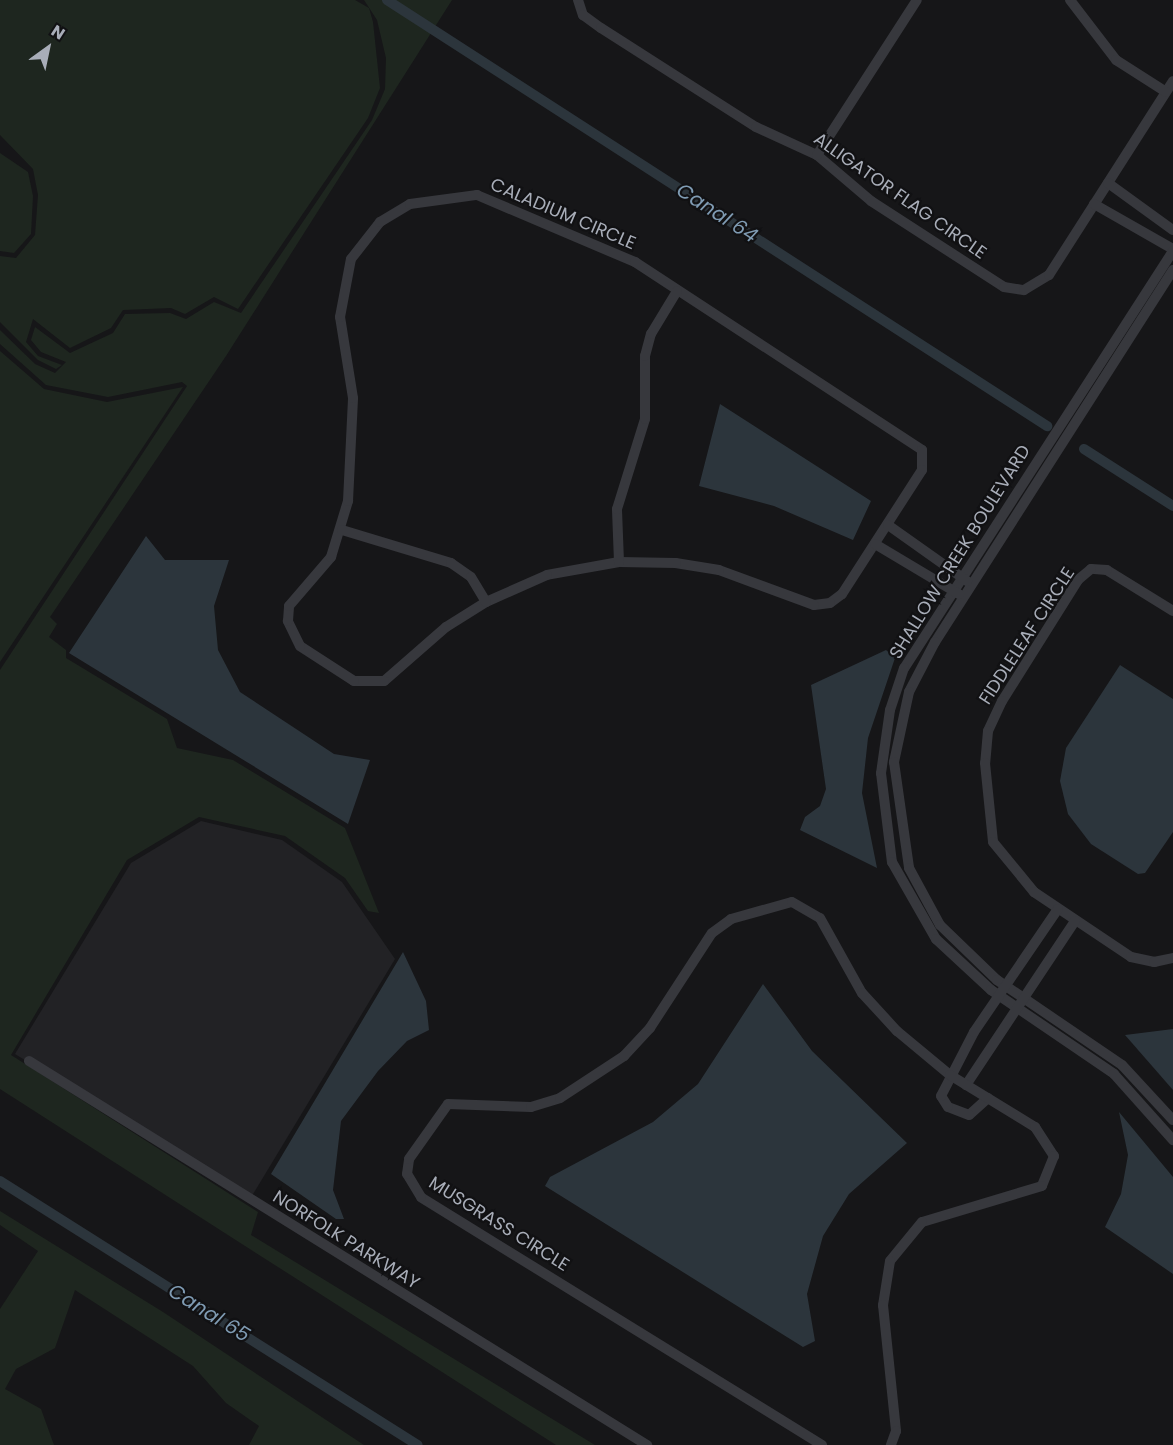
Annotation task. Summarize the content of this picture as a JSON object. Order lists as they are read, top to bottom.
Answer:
{
  "streets": {
    "street": [
      "ALLIGATOR FLAG CIRCLE",
      "CALADIUM CIRCLE",
      "SHALLOW CREEK BOULEVARD",
      "FIDDLELEAF CIRCLE",
      "MUSGRASS CIRCLE",
      "NORFOLK PARKWAY"
    ]
  },
  "water": ["Canal 64", "Canal 65"],
  "north": "top right"
}
